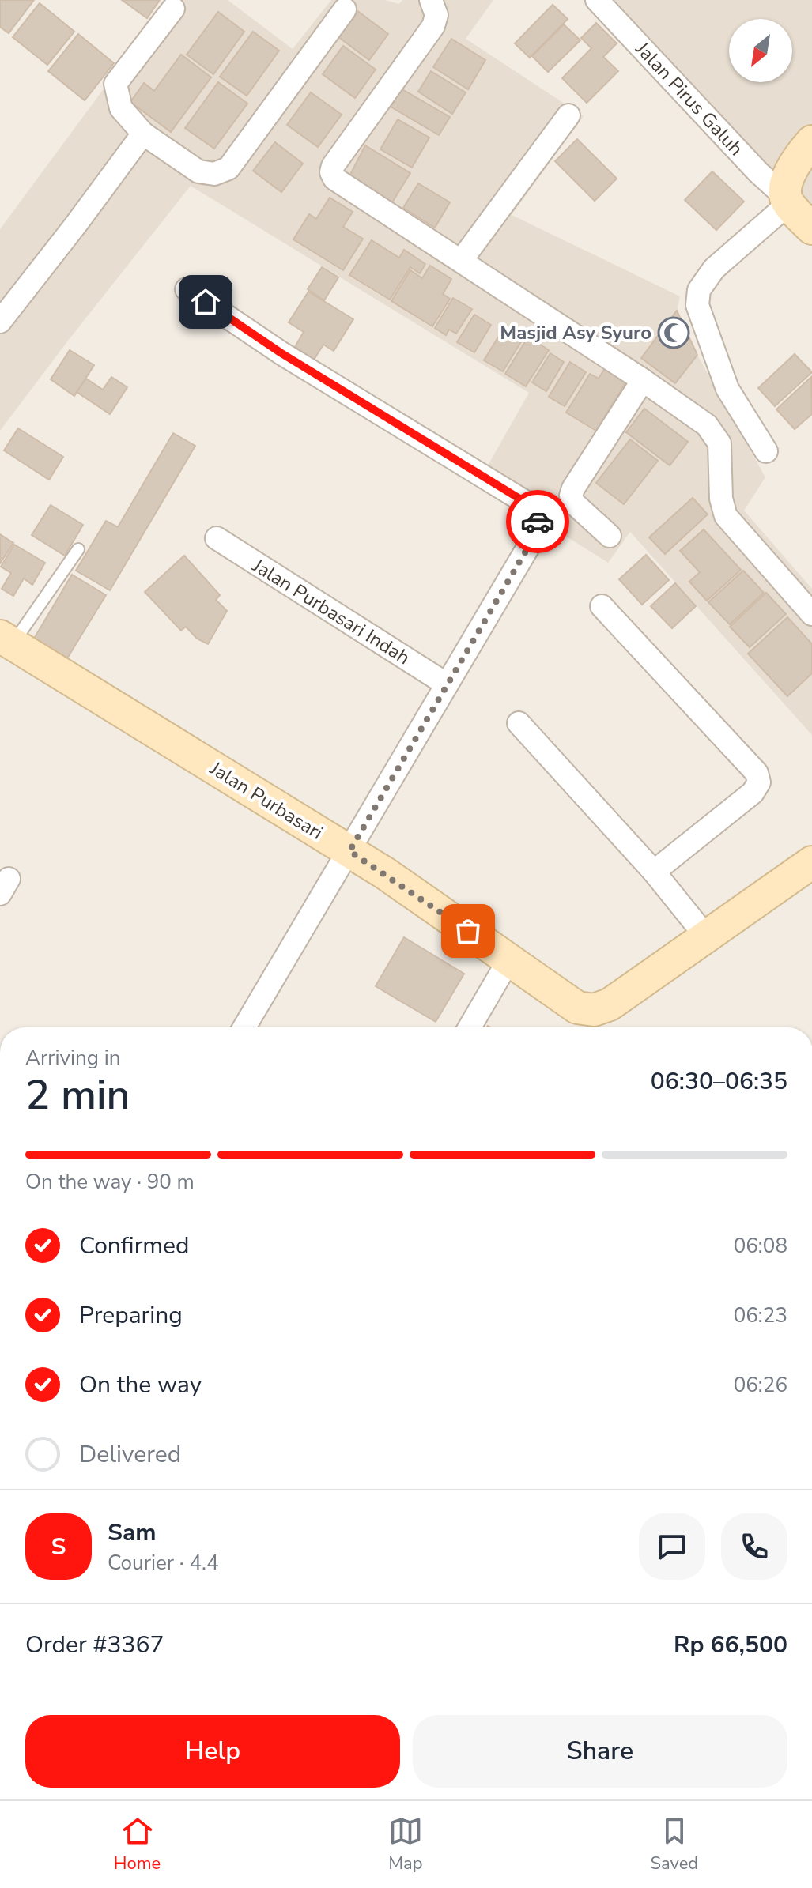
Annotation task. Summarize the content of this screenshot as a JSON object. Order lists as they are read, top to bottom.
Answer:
{
  "streets": {
    "street": ["Jalan Pirus Galuh", "Jalan Purbasari Indah", "Jalan Purbasari"]
  },
  "places": {
    "mosque": ["Masjid Asy Syuro"]
  },
  "north": "bottom left",
  "page": {
    "heading": ["2 min", "Arriving in", "06:30–06:35"],
    "panel": [
      "Sam",
      "Courier · 4.4",
      "Order #3367",
      "Rp 66,500"
    ],
    "bar": "On the way · 90 m",
    "list": [
      ["Confirmed", "06:08"],
      ["Preparing", "06:23"],
      ["On the way", "06:26"],
      "Delivered"
    ],
    "round": "S",
    "buttons": ["Help", "Share"],
    "tabs": ["Home", "Map", "Saved"]
  }
}
